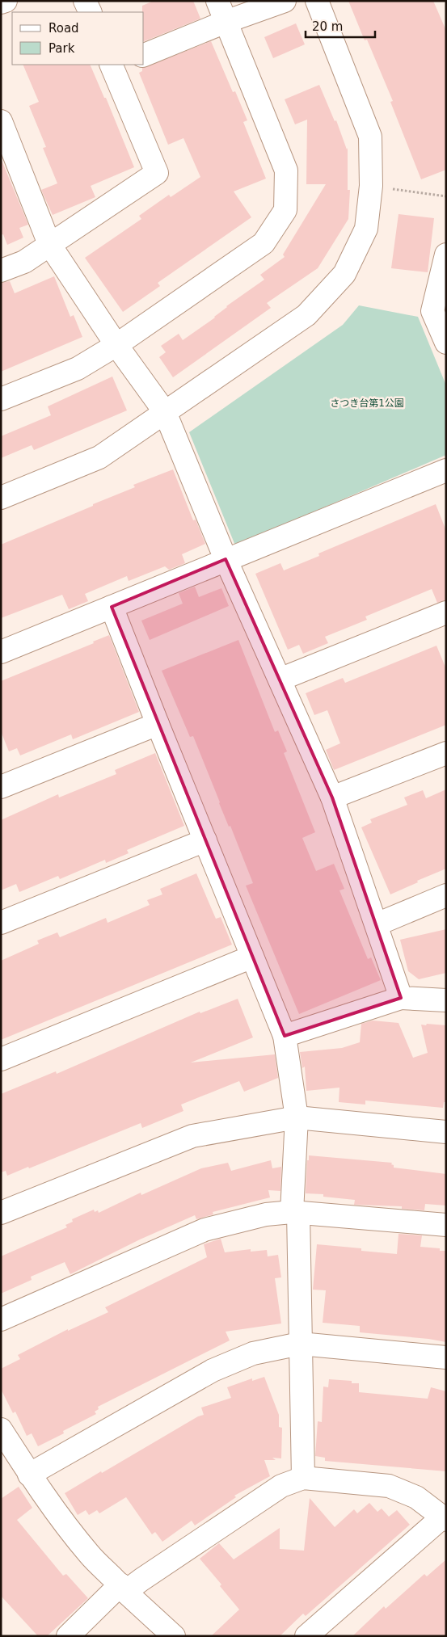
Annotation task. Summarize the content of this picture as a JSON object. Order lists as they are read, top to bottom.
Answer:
{
  "parks": ["さつき台第1公園"],
  "legend": ["Road", "Park"],
  "scale_bar": "20 m"
}
